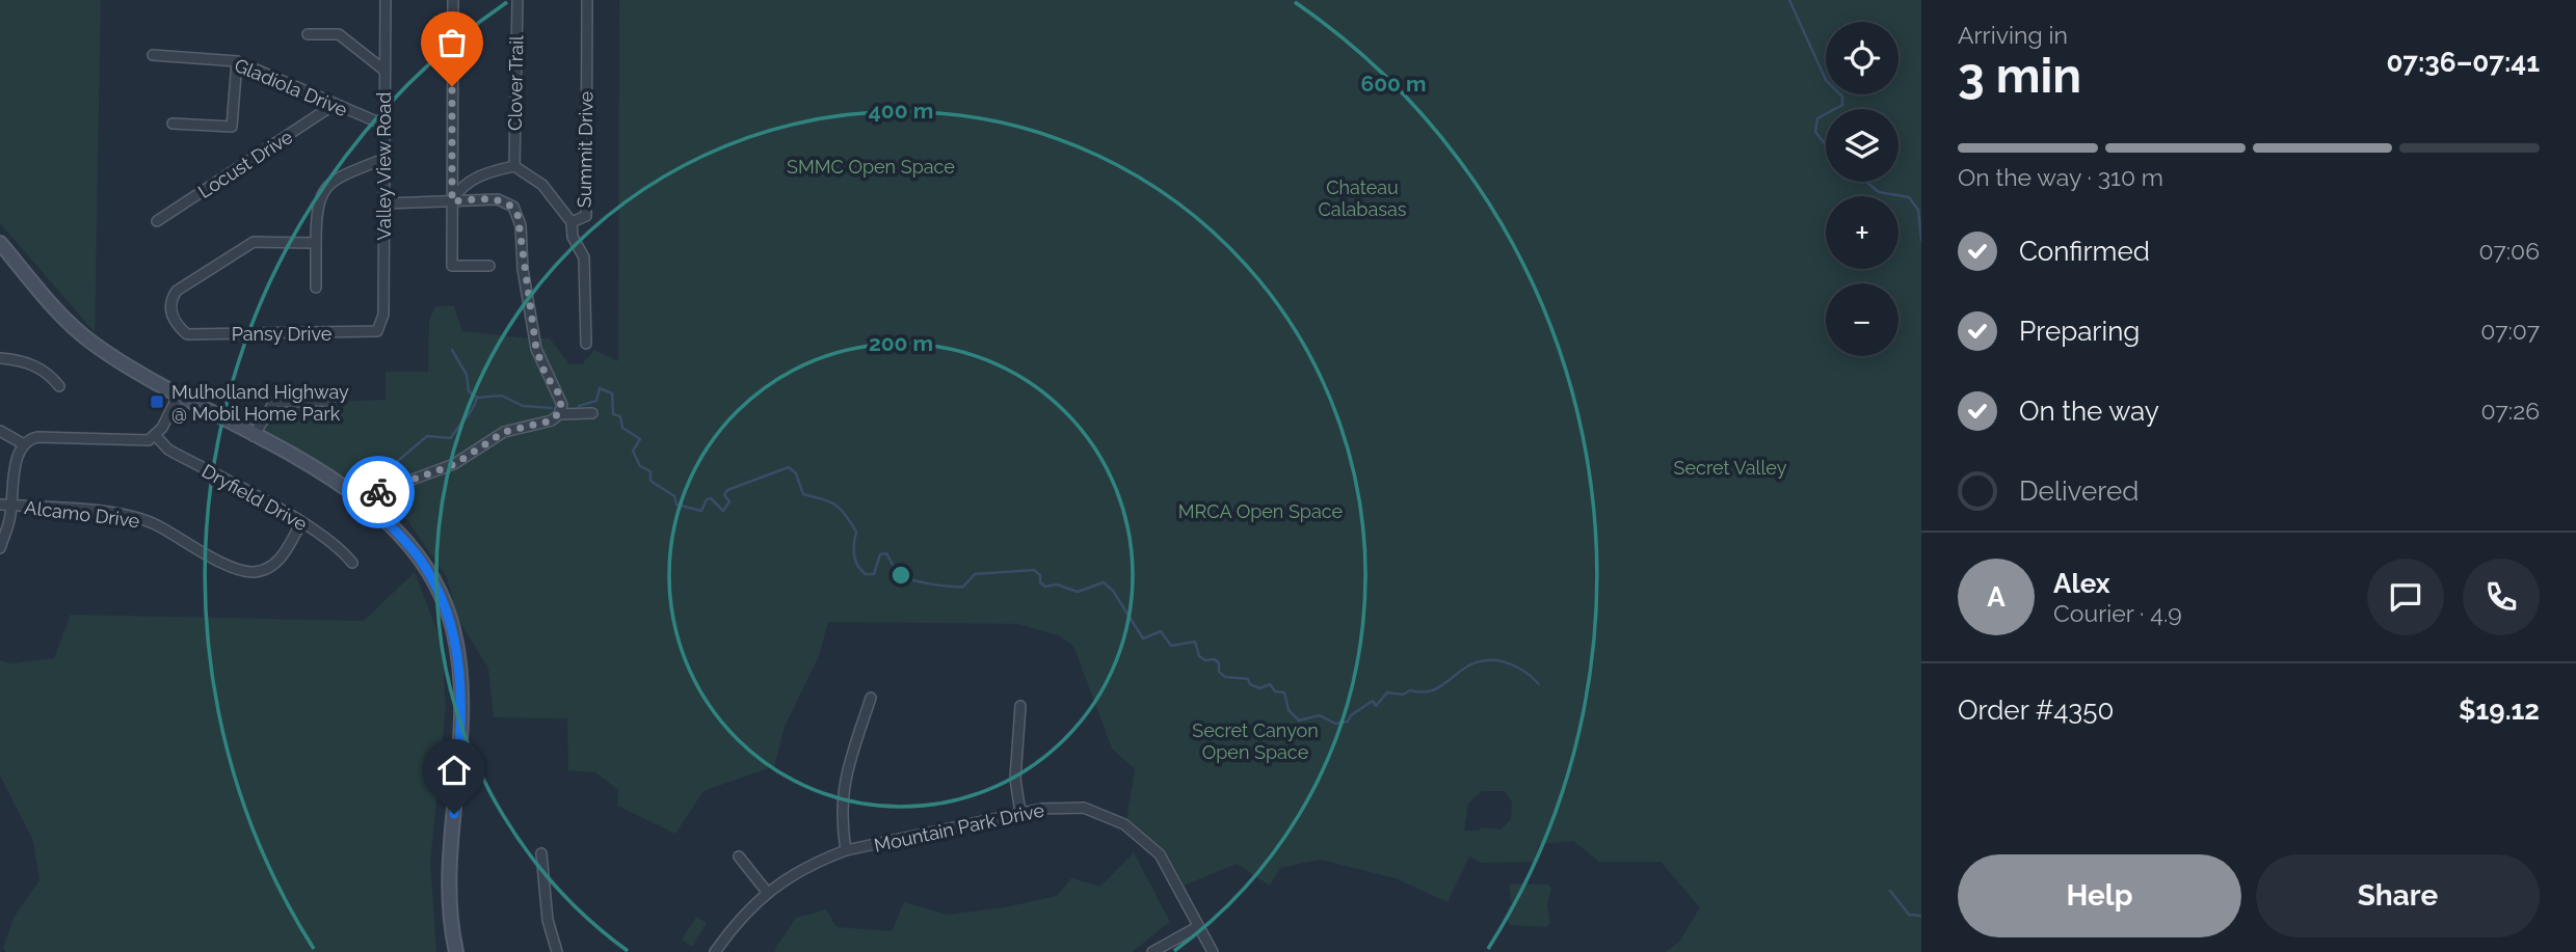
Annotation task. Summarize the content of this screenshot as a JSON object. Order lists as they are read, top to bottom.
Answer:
{
  "streets": {
    "street": [
      "Clover Trail",
      "Gladiola Drive",
      "Summit Drive",
      "Locust Drive",
      "Valley View Road",
      "Pansy Drive",
      "Dryfield Drive",
      "Alcamo Drive",
      "Mountain Park Drive"
    ]
  },
  "crossings": [
    ["Clover Trail", "Summit Drive"],
    ["Gladiola Drive", "Locust Drive"],
    ["Gladiola Drive", "Valley View Road"],
    ["Valley View Road", "Pansy Drive"],
    ["Dryfield Drive", "Alcamo Drive"]
  ],
  "parks": [
    "SMMC Open Space",
    "Chateau Calabasas",
    "Secret Valley",
    "MRCA Open Space",
    "Secret Canyon Open Space"
  ],
  "places": {
    "transit": ["Mulholland Highway @ Mobil Home Park"]
  },
  "page": {
    "heading": ["3 min", "Arriving in", "07:36–07:41"],
    "panel": [
      "Alex",
      "Courier · 4.9",
      "Order #4350",
      "$19.12"
    ],
    "map_buttons": ["+", "−"],
    "bar": "On the way · 310 m",
    "list": [
      ["Confirmed", "07:06"],
      ["Preparing", "07:07"],
      ["On the way", "07:26"],
      "Delivered"
    ],
    "round": "A",
    "buttons": ["Help", "Share"]
  },
  "rings": ["600 m", "400 m", "200 m"]
}
